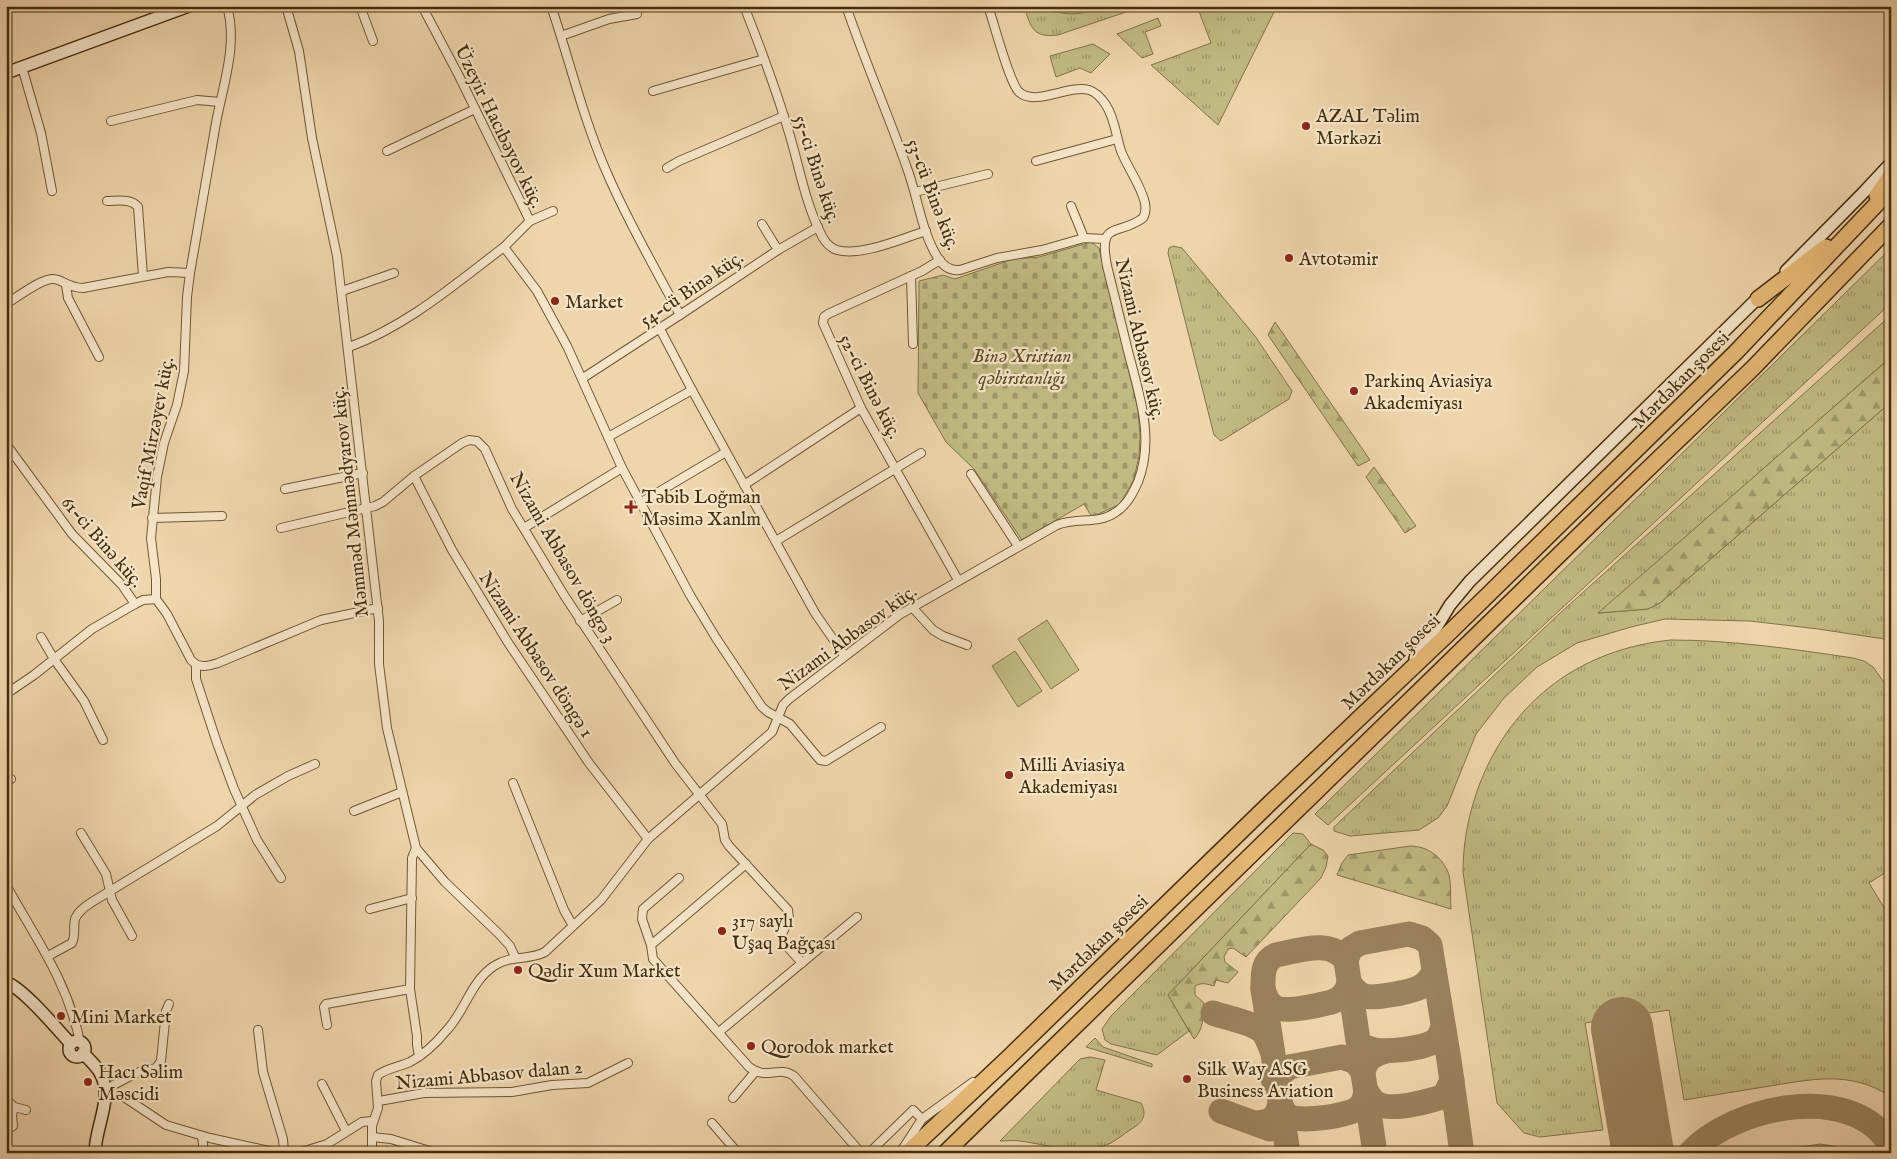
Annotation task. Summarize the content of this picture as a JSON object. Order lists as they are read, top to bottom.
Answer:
{
  "streets": {
    "highway": ["Mərdəkan şosesi"],
    "street": [
      "Üzeyir Hacıbəyov küç.",
      "55-ci Binə küç.",
      "53-cü Binə küç.",
      "54-cü Binə küç.",
      "Nizami Abbasov küç.",
      "52-ci Binə küç.",
      "Vaqif Mirzəyev küç.",
      "Məmməd Məmmədyarov küç.",
      "61-ci Binə küç.",
      "Nizami Abbasov döngə 3",
      "Nizami Abbasov döngə 1",
      "Nizami Abbasov dalan 2"
    ]
  },
  "crossings": [
    ["Üzeyir Hacıbəyov küç.", "Məmməd Məmmədyarov küç."],
    ["55-ci Binə küç.", "53-cü Binə küç."],
    ["55-ci Binə küç.", "54-cü Binə küç."],
    ["53-cü Binə küç.", "Nizami Abbasov küç."],
    ["53-cü Binə küç.", "52-ci Binə küç."],
    ["Nizami Abbasov küç.", "52-ci Binə küç."],
    ["Nizami Abbasov küç.", "Məmməd Məmmədyarov küç."],
    ["Nizami Abbasov küç.", "Nizami Abbasov döngə 3"],
    ["Nizami Abbasov küç.", "Nizami Abbasov döngə 1"],
    ["Nizami Abbasov küç.", "Nizami Abbasov dalan 2"],
    ["Məmməd Məmmədyarov küç.", "Nizami Abbasov döngə 3"],
    ["Nizami Abbasov döngə 3", "Nizami Abbasov döngə 1"]
  ],
  "parks": ["Binə Xristian qəbirstanlığı"],
  "places": {
    "other": [
      "AZAL Təlim Mərkəzi",
      "Avtotəmir",
      "Market",
      "Parkinq Aviasiya Akademiyası",
      "Milli Aviasiya Akademiyası",
      "317 saylı Uşaq Bağçası",
      "Qədir Xum Market",
      "Mini Market",
      "Qorodok market",
      "Silk Way ASG Business Aviation",
      "Hacı Səlim Məscidi"
    ],
    "health": ["Təbib Loğman Məsimə Xanlm"]
  }
}
